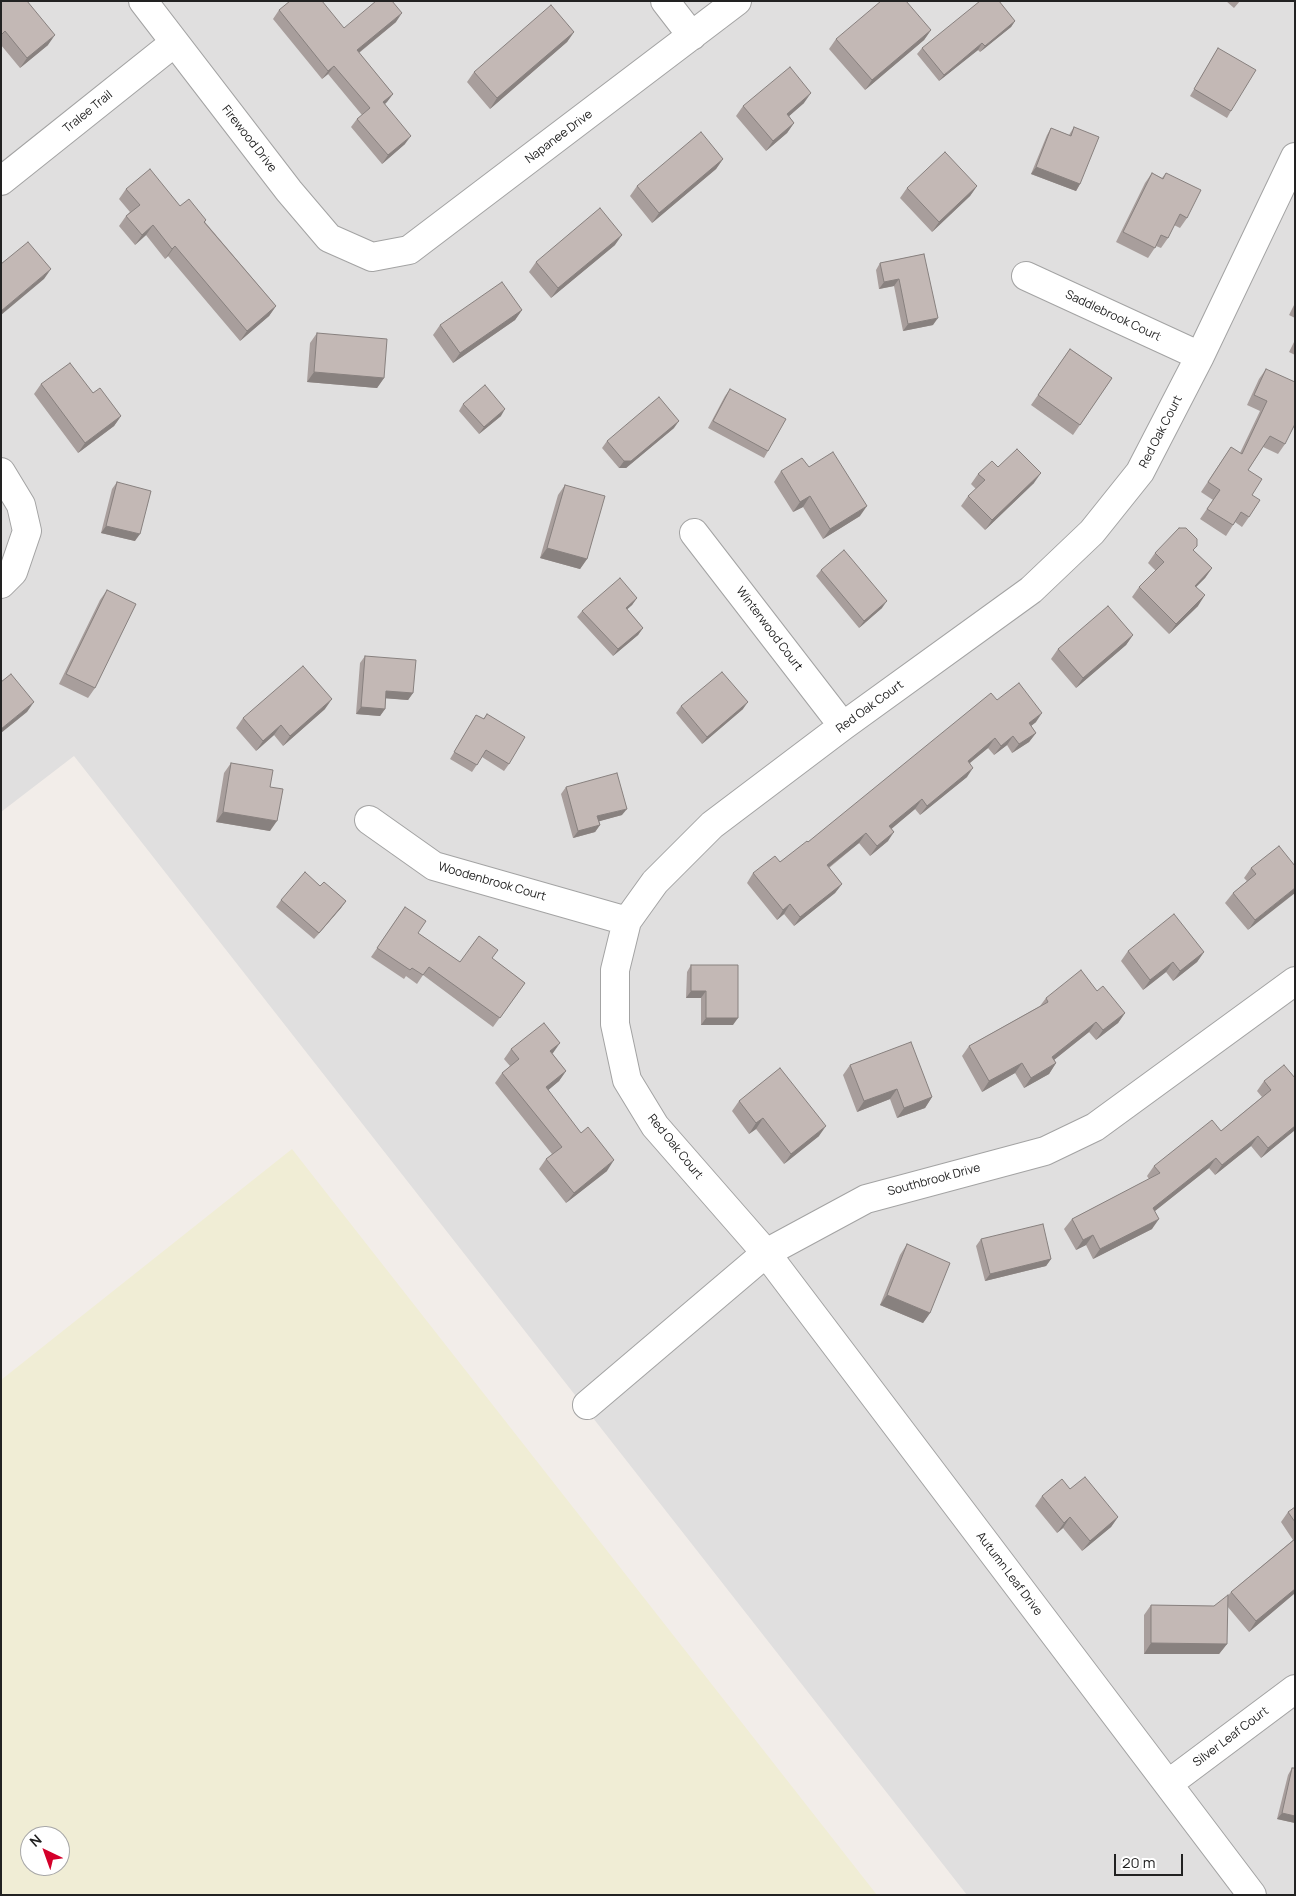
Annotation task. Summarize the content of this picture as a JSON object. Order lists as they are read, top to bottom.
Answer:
{
  "streets": {
    "street": [
      "Tralee Trail",
      "Napanee Drive",
      "Firewood Drive",
      "Saddlebrook Court",
      "Red Oak Court",
      "Winterwood Court",
      "Woodenbrook Court",
      "Southbrook Drive",
      "Autumn Leaf Drive",
      "Silver Leaf Court"
    ]
  },
  "crossings": [
    ["Tralee Trail", "Firewood Drive"],
    ["Napanee Drive", "Firewood Drive"],
    ["Saddlebrook Court", "Red Oak Court"],
    ["Red Oak Court", "Winterwood Court"],
    ["Red Oak Court", "Woodenbrook Court"],
    ["Red Oak Court", "Southbrook Drive"],
    ["Red Oak Court", "Autumn Leaf Drive"],
    ["Southbrook Drive", "Autumn Leaf Drive"],
    ["Autumn Leaf Drive", "Silver Leaf Court"]
  ],
  "scale_bar": "20 m",
  "north": "top left"
}
